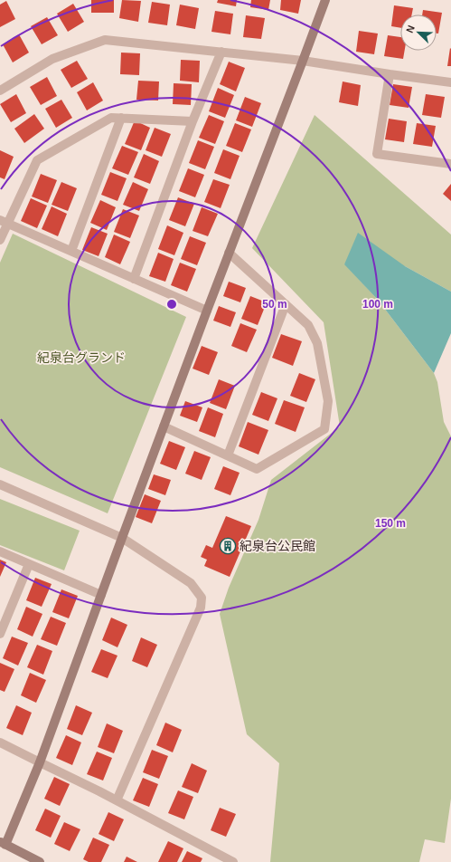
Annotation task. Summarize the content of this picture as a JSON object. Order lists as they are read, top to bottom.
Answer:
{
  "parks": ["紀泉台グランド"],
  "places": {
    "building": ["紀泉台公民館"]
  },
  "north": "top left",
  "rings": ["50 m", "100 m", "150 m"]
}
